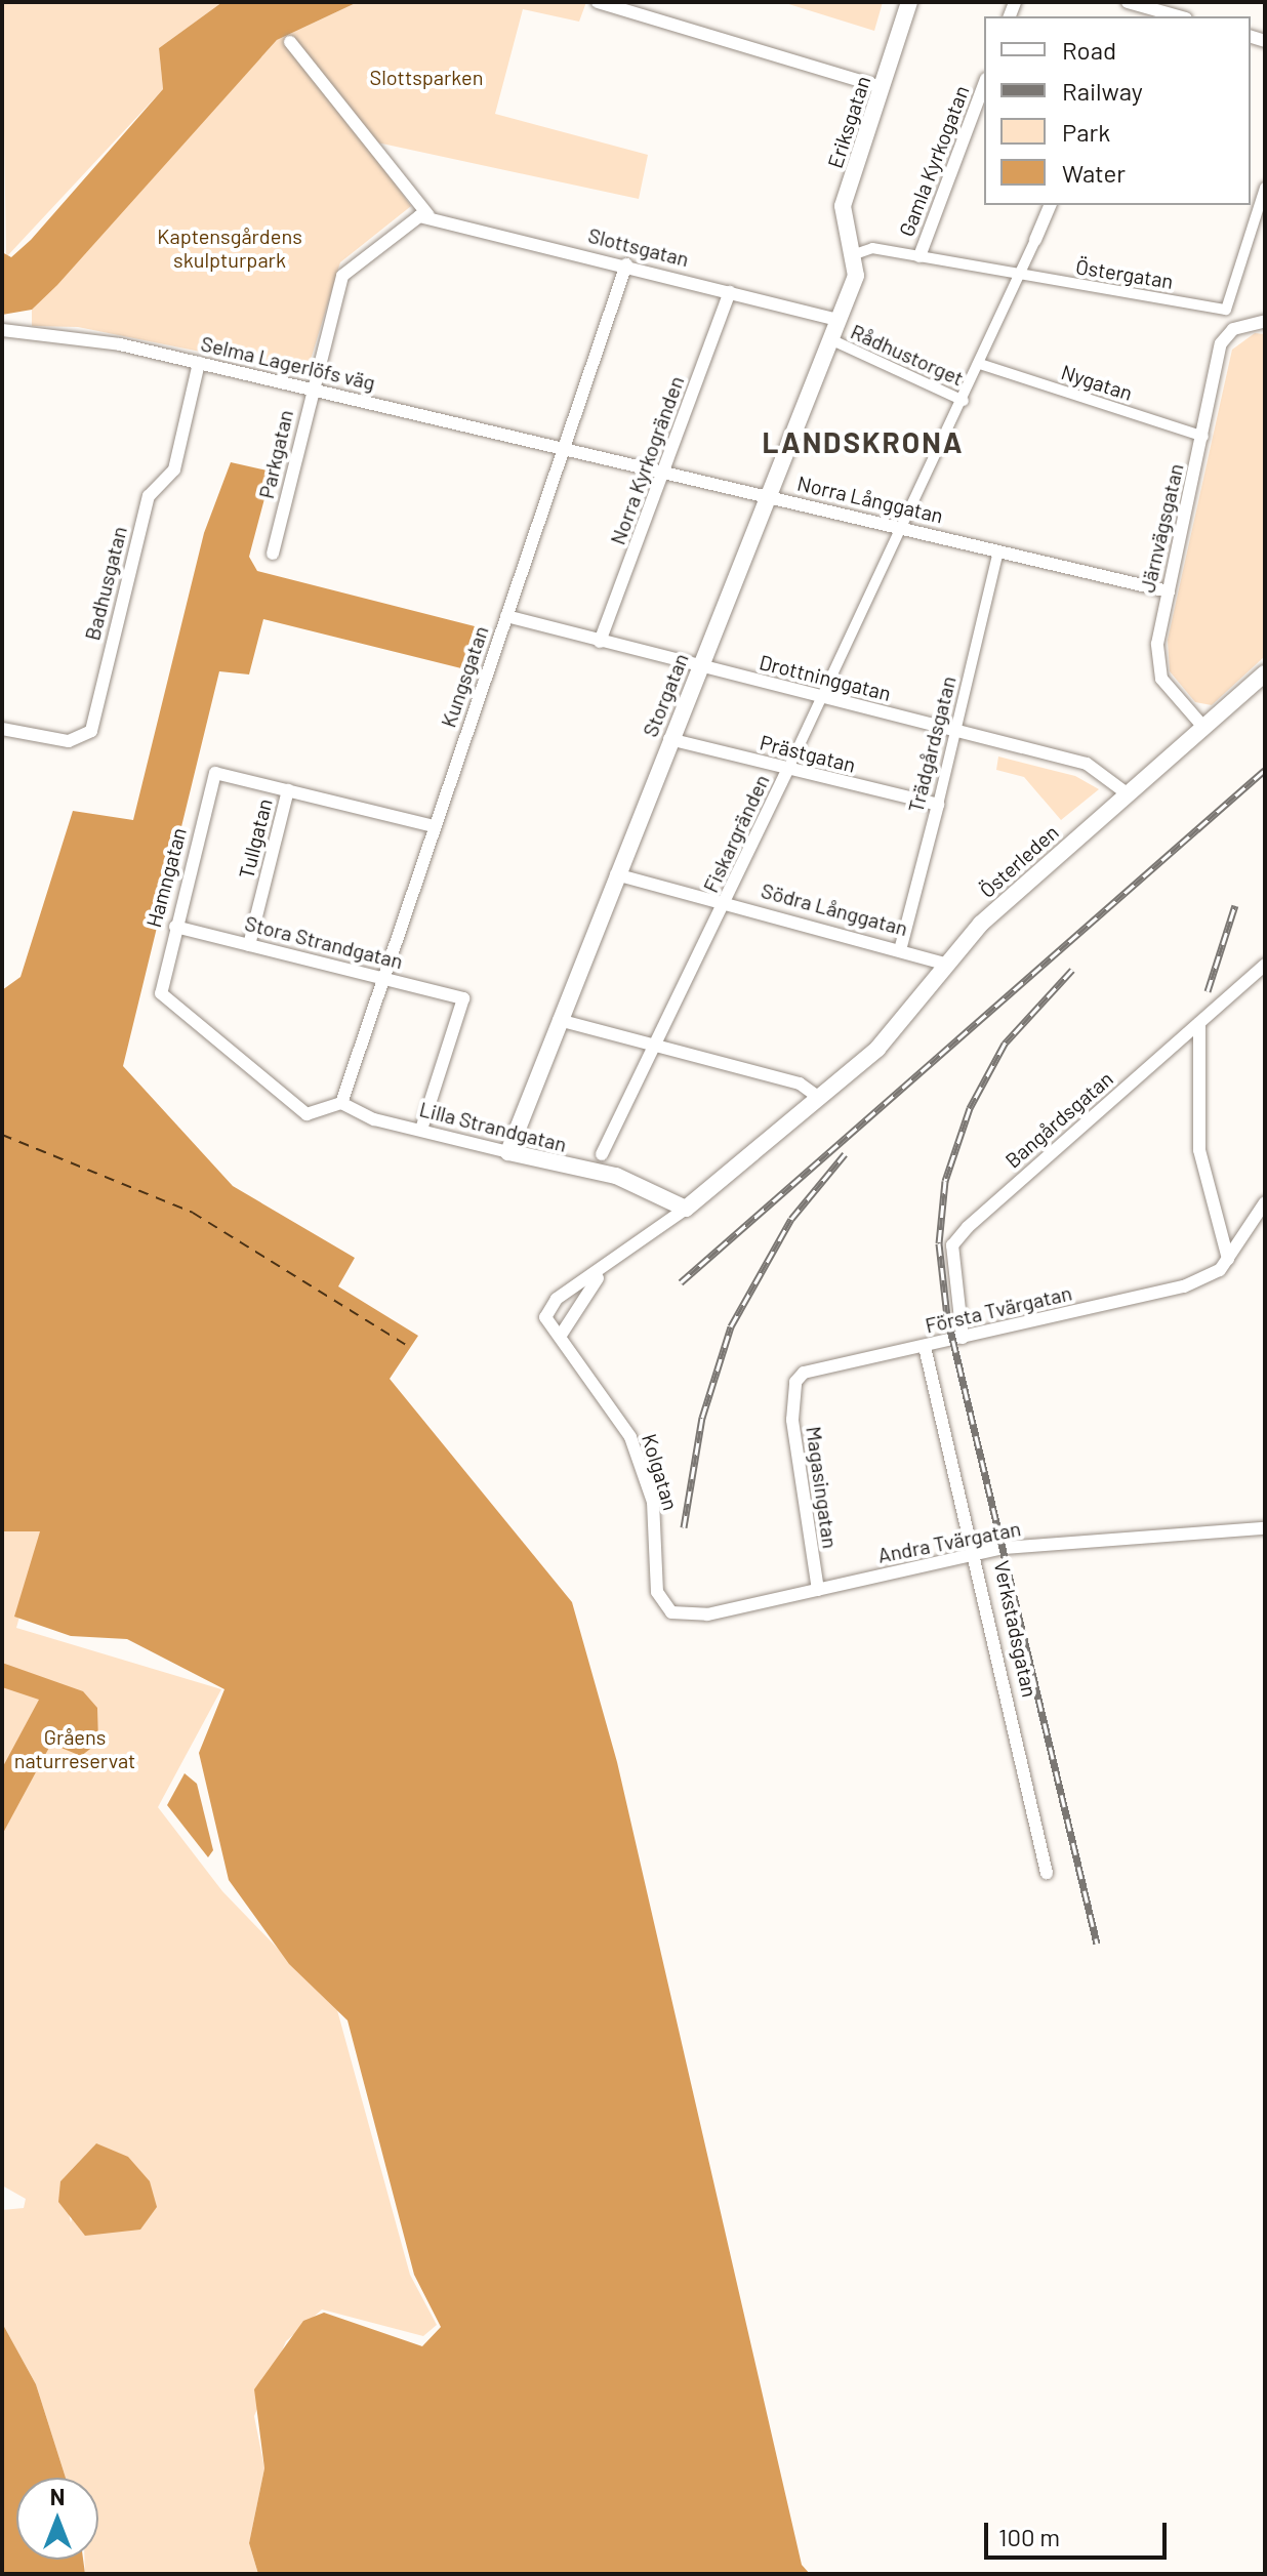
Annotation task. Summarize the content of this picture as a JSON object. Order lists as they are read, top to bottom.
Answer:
{
  "streets": {
    "street": [
      "Eriksgatan",
      "Gamla Kyrkogatan",
      "Slottsgatan",
      "Östergatan",
      "Rådhustorget",
      "Selma Lagerlöfs väg",
      "Nygatan",
      "Parkgatan",
      "Norra Kyrkogränden",
      "Norra Långgatan",
      "Järnvägsgatan",
      "Badhusgatan",
      "Kungsgatan",
      "Drottninggatan",
      "Storgatan",
      "Trädgårdsgatan",
      "Prästgatan",
      "Fiskargränden",
      "Tullgatan",
      "Österleden",
      "Hamngatan",
      "Södra Långgatan",
      "Stora Strandgatan",
      "Bangårdsgatan",
      "Lilla Strandgatan",
      "Första Tvärgatan",
      "Kolgatan",
      "Magasingatan",
      "Andra Tvärgatan",
      "Verkstadsgatan"
    ]
  },
  "crossings": [
    ["Eriksgatan", "Storgatan"],
    ["Slottsgatan", "Parkgatan"],
    ["Slottsgatan", "Norra Kyrkogränden"],
    ["Slottsgatan", "Kungsgatan"],
    ["Slottsgatan", "Storgatan"],
    ["Östergatan", "Rådhustorget"],
    ["Rådhustorget", "Nygatan"],
    ["Rådhustorget", "Storgatan"],
    ["Rådhustorget", "Fiskargränden"],
    ["Selma Lagerlöfs väg", "Parkgatan"],
    ["Selma Lagerlöfs väg", "Norra Långgatan"],
    ["Selma Lagerlöfs väg", "Badhusgatan"],
    ["Selma Lagerlöfs väg", "Kungsgatan"],
    ["Nygatan", "Järnvägsgatan"],
    ["Norra Kyrkogränden", "Norra Långgatan"],
    ["Norra Kyrkogränden", "Drottninggatan"],
    ["Norra Långgatan", "Järnvägsgatan"],
    ["Norra Långgatan", "Kungsgatan"],
    ["Norra Långgatan", "Storgatan"],
    ["Norra Långgatan", "Trädgårdsgatan"],
    ["Norra Långgatan", "Fiskargränden"],
    ["Järnvägsgatan", "Österleden"],
    ["Kungsgatan", "Drottninggatan"],
    ["Kungsgatan", "Hamngatan"],
    ["Kungsgatan", "Stora Strandgatan"],
    ["Kungsgatan", "Lilla Strandgatan"],
    ["Drottninggatan", "Storgatan"],
    ["Drottninggatan", "Trädgårdsgatan"],
    ["Drottninggatan", "Fiskargränden"],
    ["Drottninggatan", "Österleden"],
    ["Storgatan", "Prästgatan"],
    ["Storgatan", "Södra Långgatan"],
    ["Storgatan", "Lilla Strandgatan"],
    ["Trädgårdsgatan", "Prästgatan"],
    ["Trädgårdsgatan", "Södra Långgatan"],
    ["Prästgatan", "Fiskargränden"],
    ["Fiskargränden", "Södra Långgatan"],
    ["Tullgatan", "Hamngatan"],
    ["Tullgatan", "Stora Strandgatan"],
    ["Österleden", "Södra Långgatan"],
    ["Hamngatan", "Stora Strandgatan"],
    ["Hamngatan", "Lilla Strandgatan"],
    ["Stora Strandgatan", "Lilla Strandgatan"],
    ["Bangårdsgatan", "Första Tvärgatan"],
    ["Lilla Strandgatan", "Kolgatan"],
    ["Första Tvärgatan", "Magasingatan"],
    ["Första Tvärgatan", "Verkstadsgatan"],
    ["Kolgatan", "Andra Tvärgatan"],
    ["Magasingatan", "Andra Tvärgatan"],
    ["Andra Tvärgatan", "Verkstadsgatan"]
  ],
  "districts": ["LANDSKRONA"],
  "parks": ["Slottsparken", "Kaptensgårdens skulpturpark", "Gråens naturreservat"],
  "legend": [
    "Road",
    "Railway",
    "Park",
    "Water"
  ],
  "scale_bar": "100 m",
  "north": "top"
}
